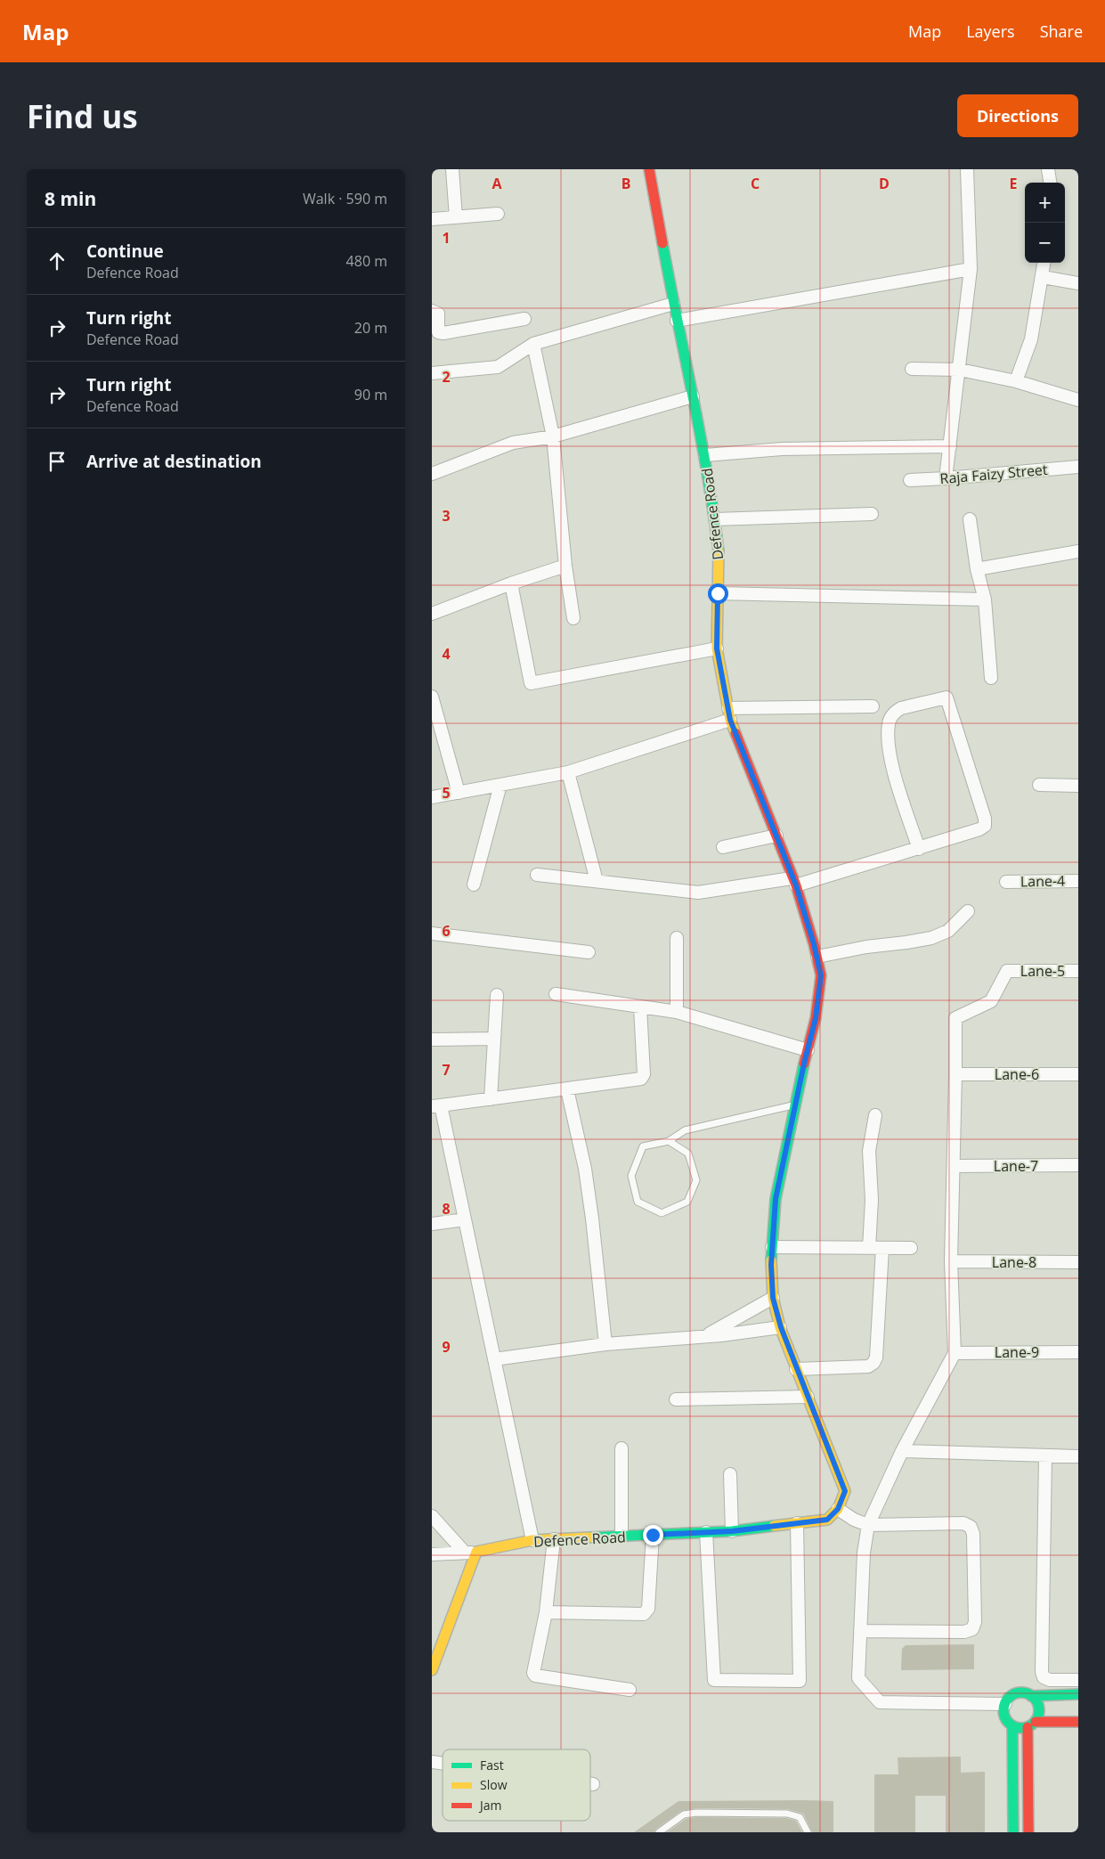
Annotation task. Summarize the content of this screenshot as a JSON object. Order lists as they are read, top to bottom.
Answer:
{
  "streets": {
    "street": [
      "Raja Faizy Street",
      "Defence Road",
      "Lane-4",
      "Lane-5",
      "Lane-6",
      "Lane-7",
      "Lane-8",
      "Lane-9"
    ]
  },
  "crossings": [
    ["Lane-5", "Lane-6"]
  ],
  "legend": ["Fast", "Slow", "Jam"],
  "page": {
    "header": "Map",
    "nav": ["Map", "Layers", "Share"],
    "buttons": "Directions",
    "title": "Find us",
    "heading": ["8 min", "Walk · 590 m"],
    "map_buttons": ["+", "−"],
    "list": [
      ["Continue", "Defence Road", "480 m"],
      ["Turn right", "Defence Road", "20 m"],
      ["Turn right", "Defence Road", "90 m"],
      "Arrive at destination"
    ]
  },
  "grid": {
    "columns": [
      "A",
      "B",
      "C",
      "D",
      "E"
    ],
    "rows": [
      "1",
      "2",
      "3",
      "4",
      "5",
      "6",
      "7",
      "8",
      "9"
    ]
  }
}
